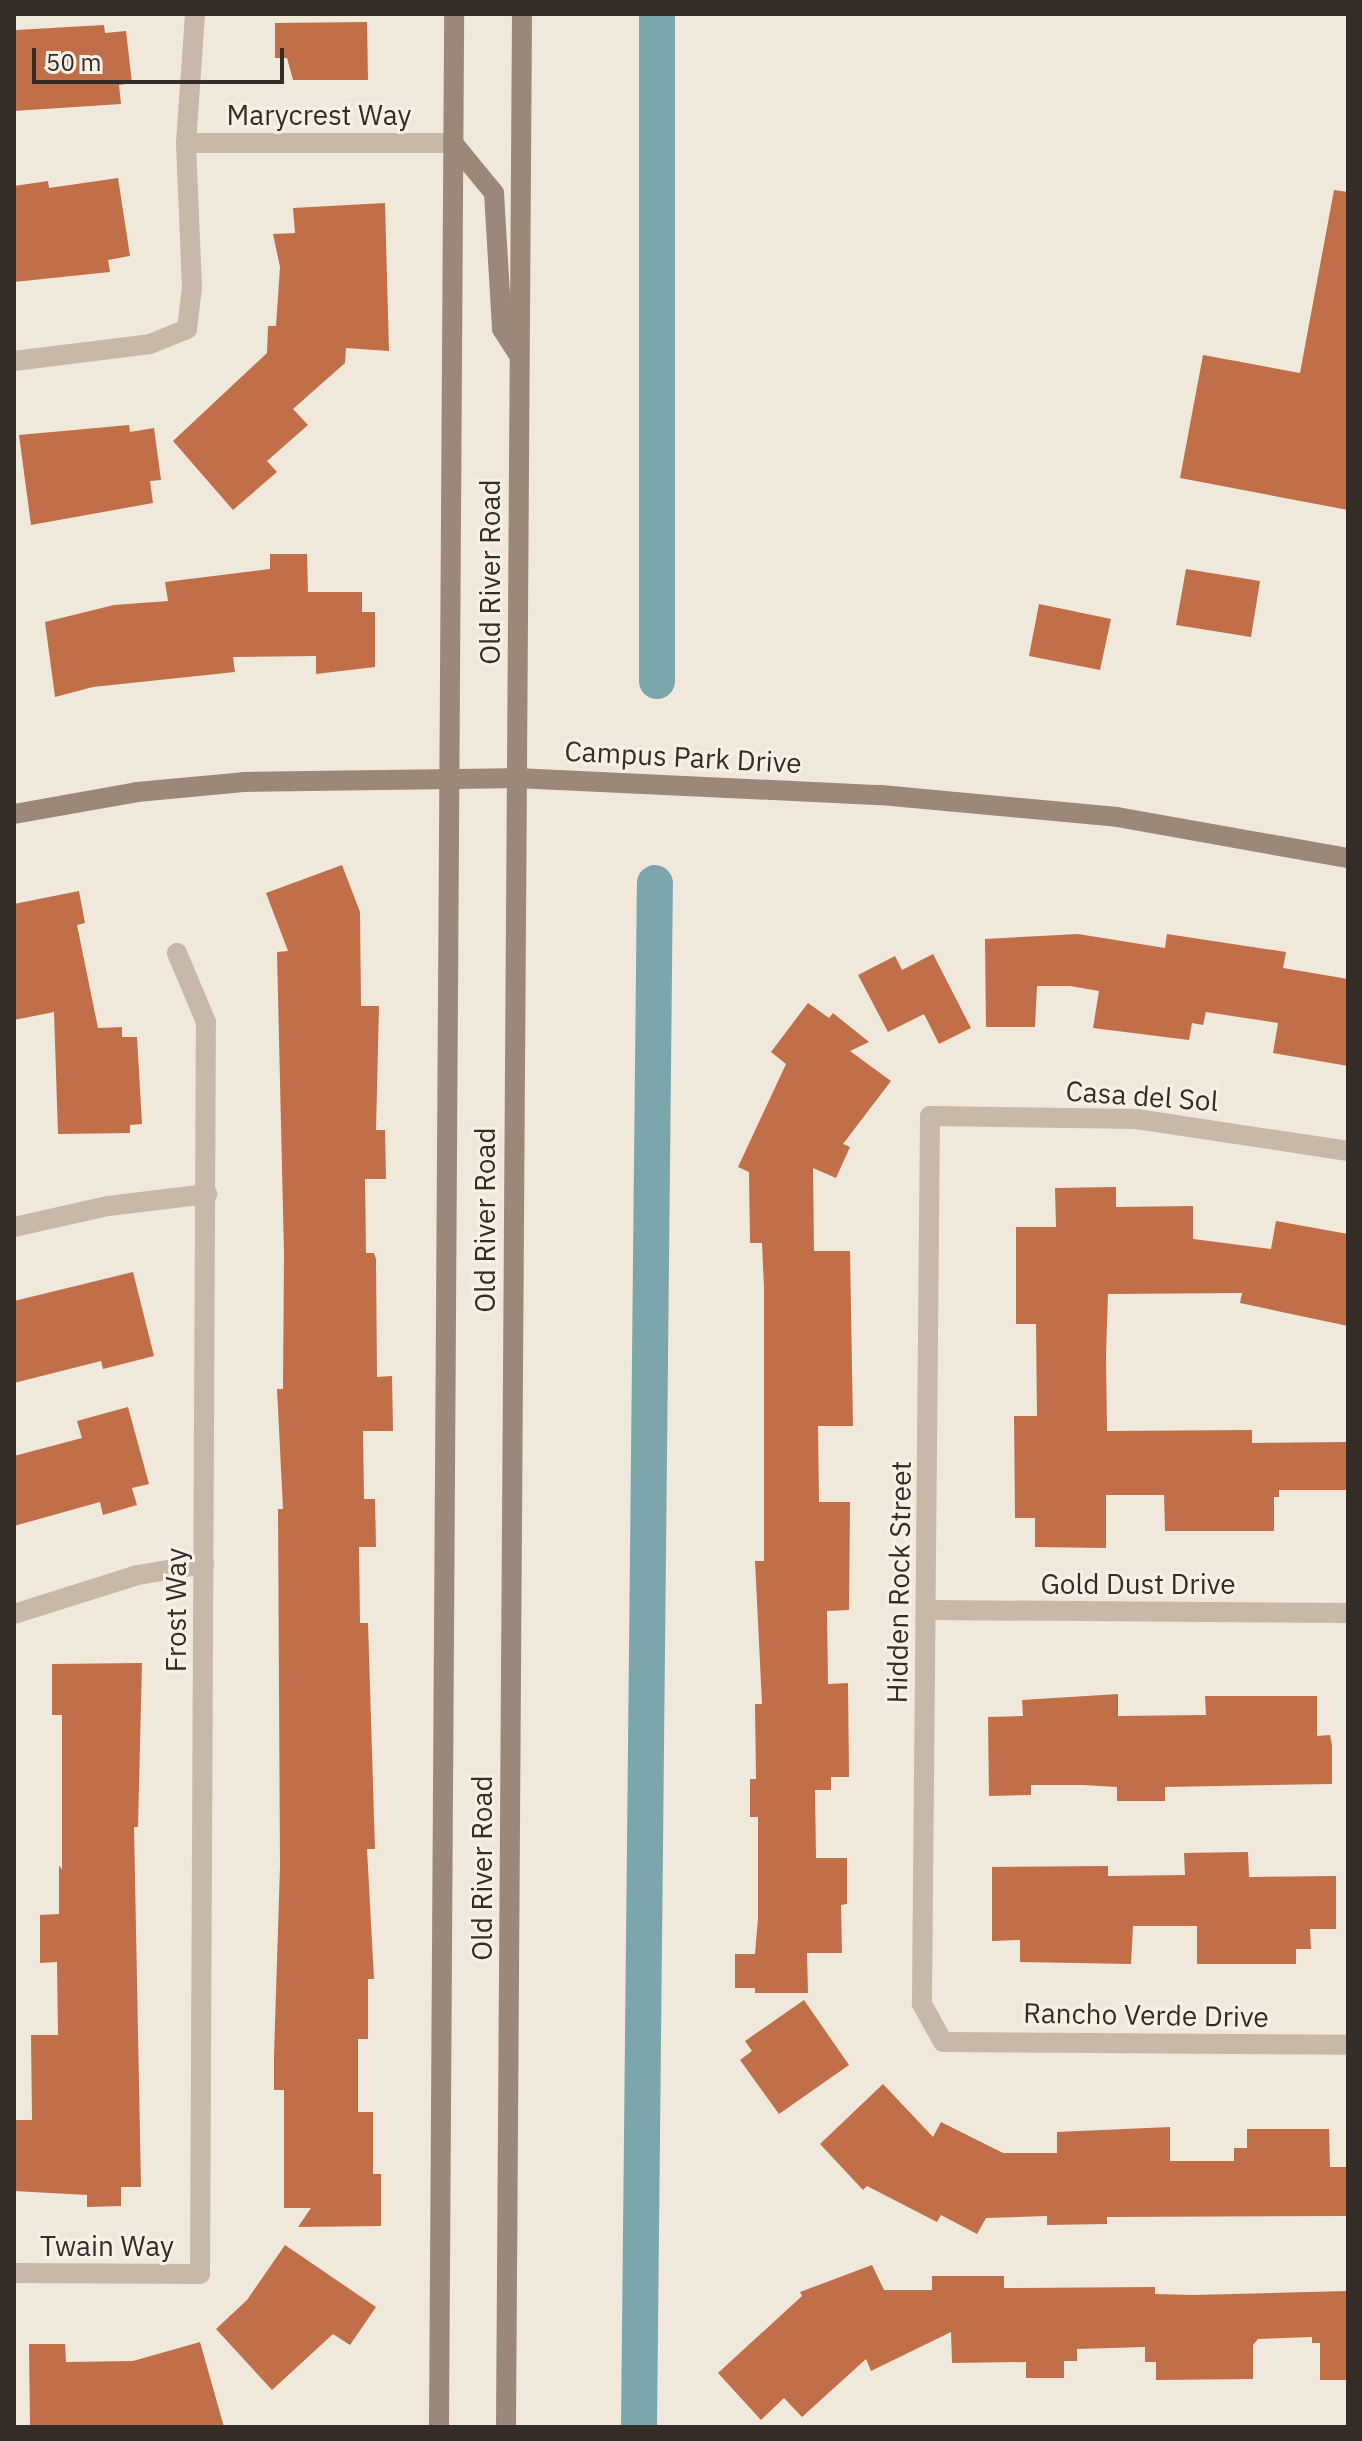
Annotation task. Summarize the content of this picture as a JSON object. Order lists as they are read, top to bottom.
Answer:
{
  "streets": {
    "main road": ["Old River Road", "Campus Park Drive"],
    "street": [
      "Marycrest Way",
      "Casa del Sol",
      "Hidden Rock Street",
      "Gold Dust Drive",
      "Frost Way",
      "Rancho Verde Drive",
      "Twain Way"
    ]
  },
  "crossings": [
    ["Marycrest Way", "Old River Road"],
    ["Old River Road", "Campus Park Drive"],
    ["Casa del Sol", "Hidden Rock Street"],
    ["Hidden Rock Street", "Gold Dust Drive"],
    ["Hidden Rock Street", "Rancho Verde Drive"],
    ["Frost Way", "Twain Way"]
  ],
  "scale_bar": "50 m"
}
